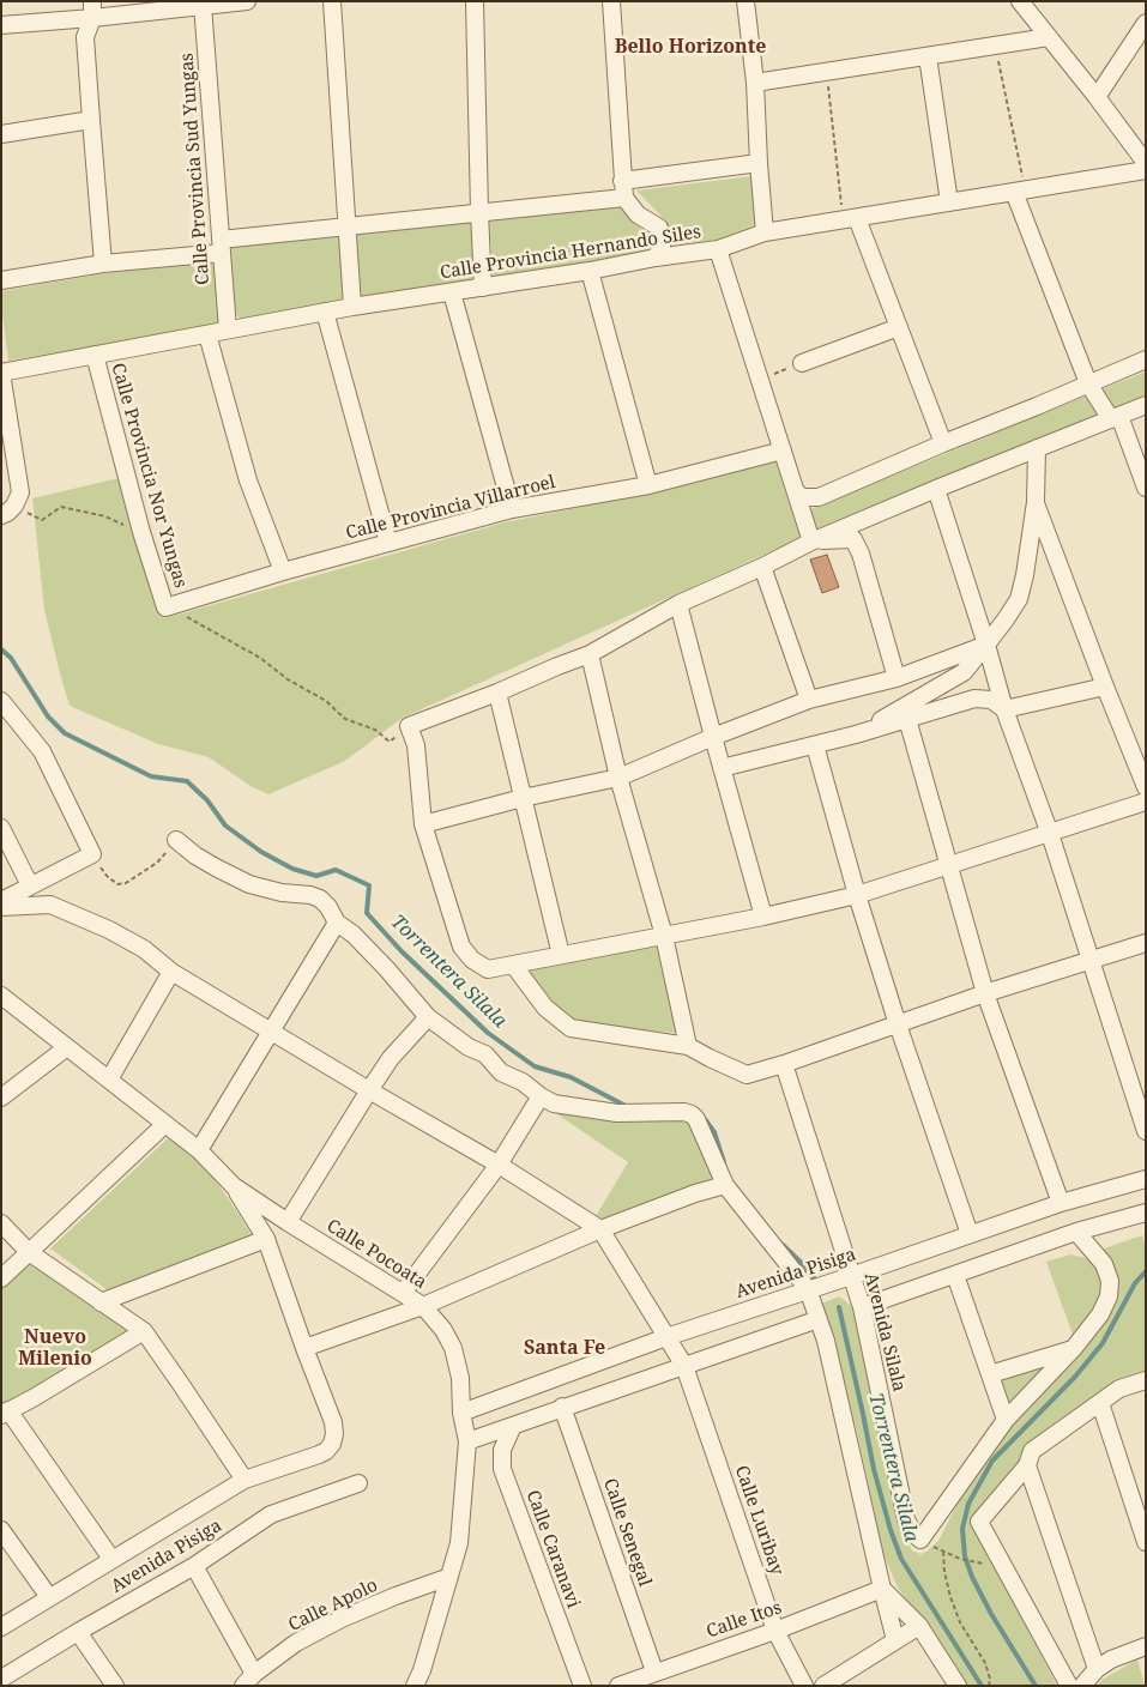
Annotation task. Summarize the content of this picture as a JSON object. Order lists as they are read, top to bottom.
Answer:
{
  "streets": {
    "street": [
      "Calle Provincia Sud Yungas",
      "Calle Provincia Hernando Siles",
      "Calle Provincia Nor Yungas",
      "Calle Provincia Villarroel",
      "Calle Pocoata",
      "Avenida Pisiga",
      "Avenida Silala",
      "Calle Luribay",
      "Calle Senegal",
      "Calle Caranavi",
      "Calle Apolo",
      "Calle Itos"
    ]
  },
  "crossings": [
    ["Calle Provincia Sud Yungas", "Calle Provincia Hernando Siles"],
    ["Calle Provincia Hernando Siles", "Calle Provincia Nor Yungas"],
    ["Calle Provincia Nor Yungas", "Calle Provincia Villarroel"],
    ["Calle Pocoata", "Avenida Pisiga"],
    ["Calle Pocoata", "Calle Apolo"],
    ["Avenida Pisiga", "Avenida Silala"],
    ["Avenida Pisiga", "Calle Luribay"],
    ["Calle Luribay", "Calle Itos"],
    ["Calle Senegal", "Calle Itos"]
  ],
  "districts": ["Bello Horizonte", "Nuevo Milenio", "Santa Fe"],
  "water": ["Torrentera Silala"]
}
